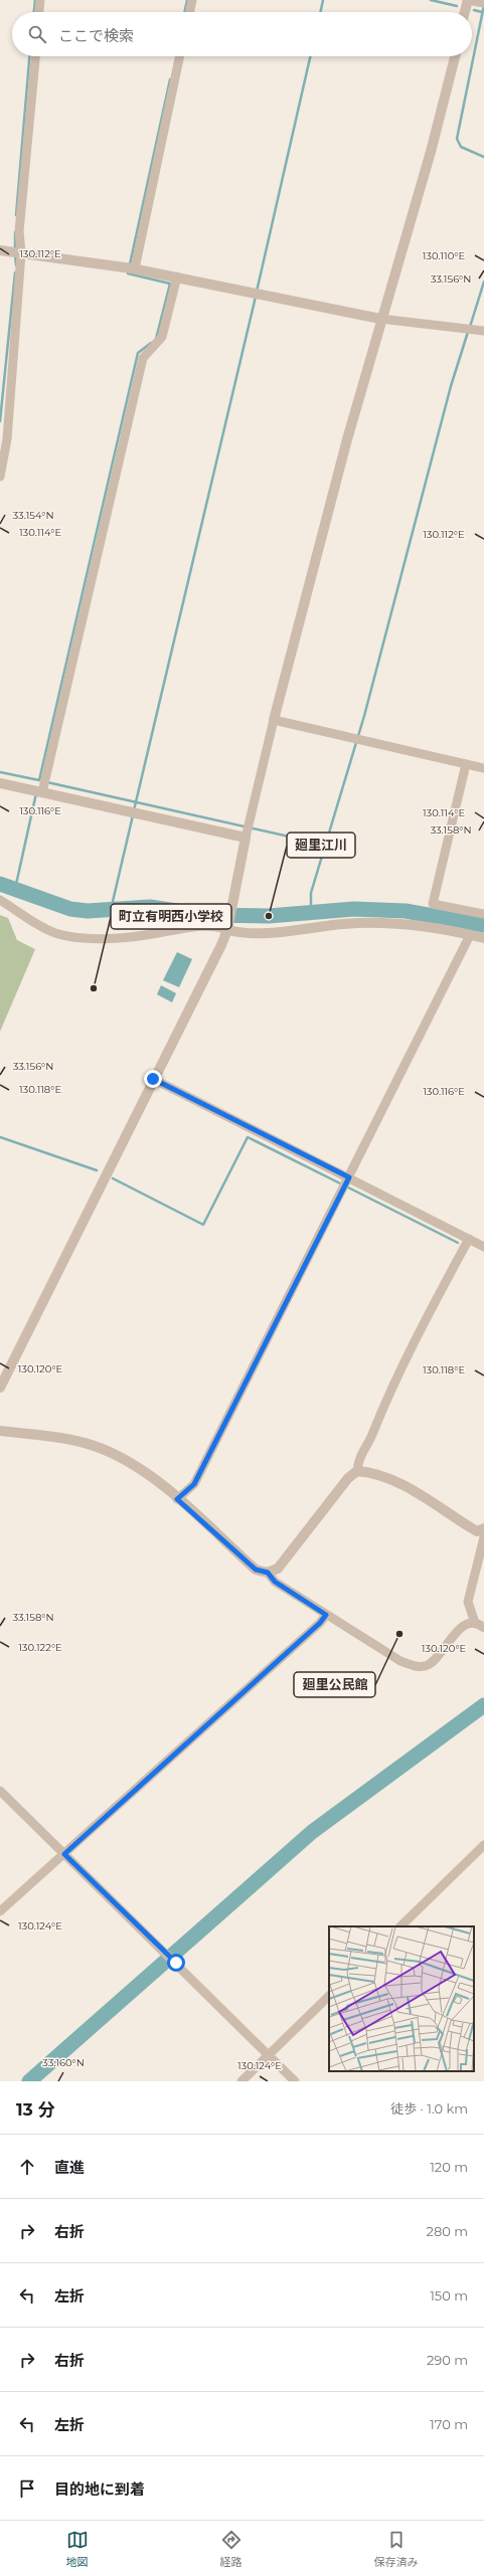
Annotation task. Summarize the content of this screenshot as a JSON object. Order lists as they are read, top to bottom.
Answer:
{
  "places": ["廻里江川", "町立有明西小学校", "廻里公民館"],
  "page": {
    "search": "ここで検索",
    "heading": ["13 分", "徒歩 · 1.0 km"],
    "list": [
      ["直進", "120 m"],
      ["右折", "280 m"],
      ["左折", "150 m"],
      ["右折", "290 m"],
      ["左折", "170 m"],
      "目的地に到着"
    ],
    "nav": ["地図", "経路", "保存済み"]
  },
  "coordinates": [
    "130.112°E",
    "130.110°E",
    "33.156°N",
    "33.154°N",
    "130.114°E",
    "130.116°E",
    "33.158°N",
    "130.118°E",
    "130.120°E",
    "130.122°E",
    "130.124°E",
    "33.160°N"
  ]
}
